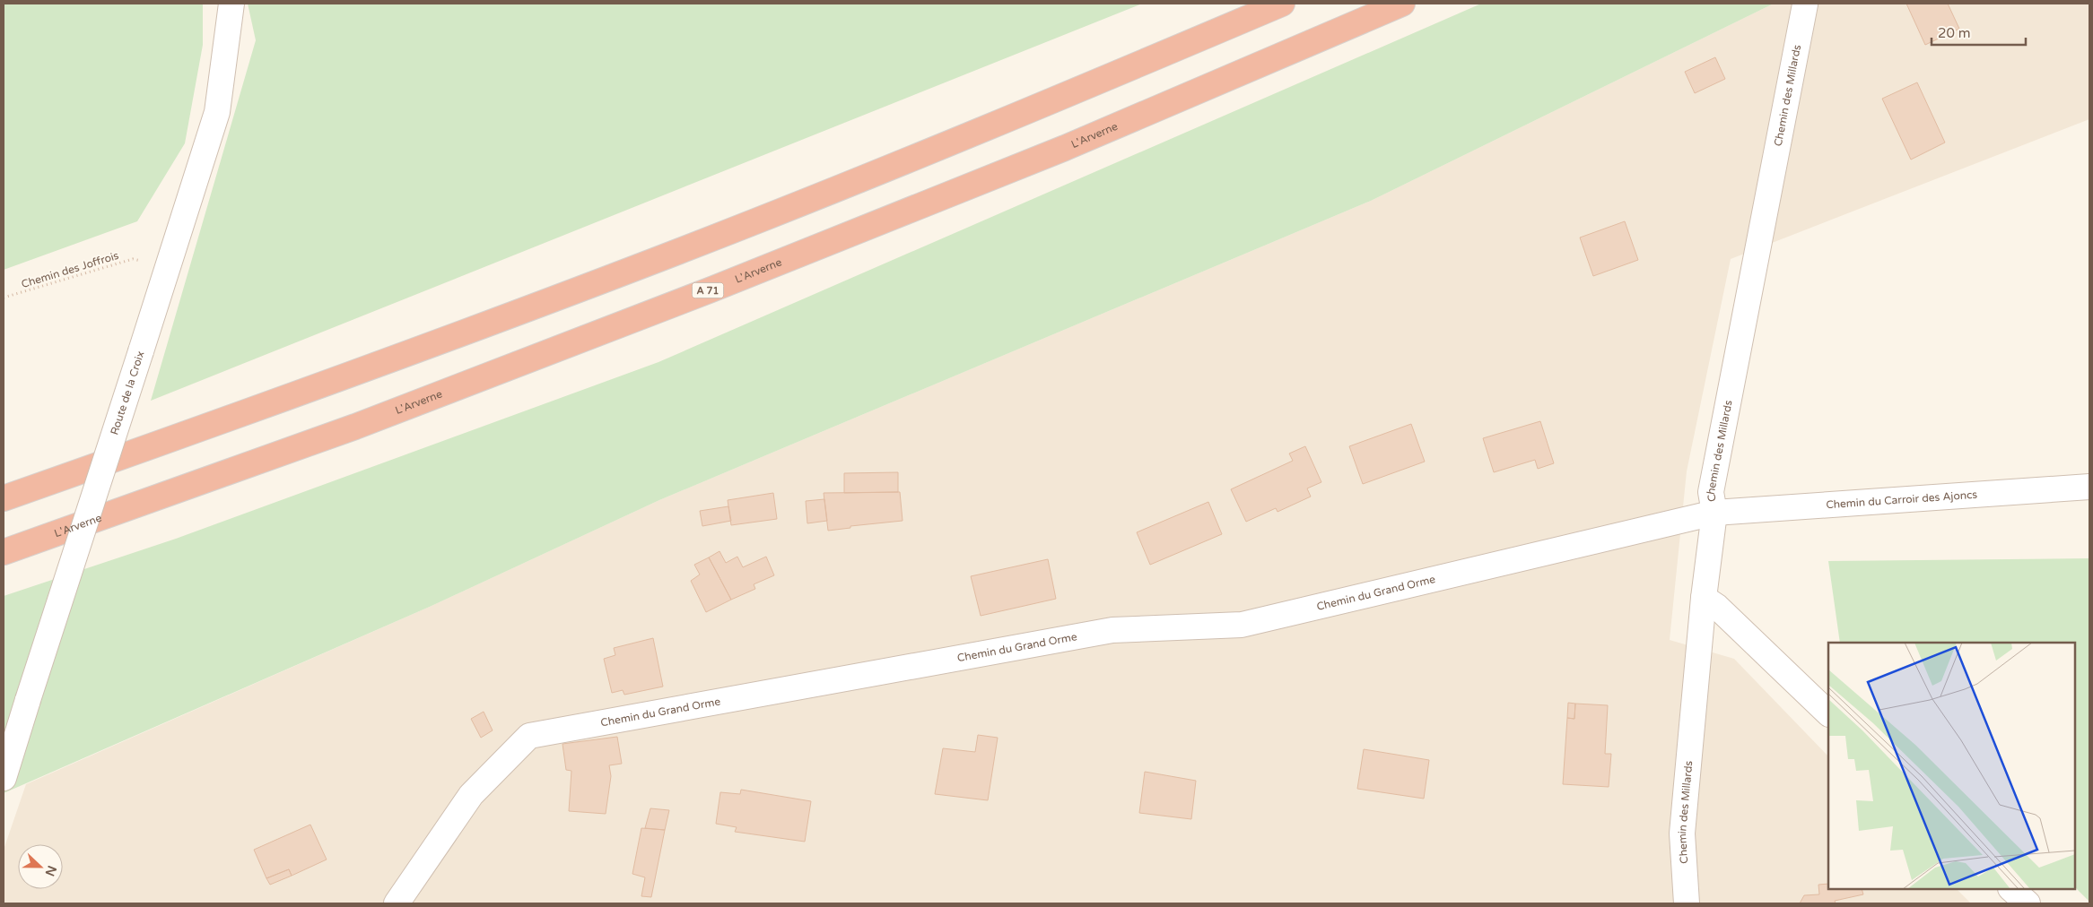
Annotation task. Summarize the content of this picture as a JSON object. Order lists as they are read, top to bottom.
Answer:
{
  "streets": {
    "highway": ["L'Arverne", "A 71"],
    "street": [
      "Chemin des Millards",
      "Route de la Croix",
      "Chemin du Carroir des Ajoncs",
      "Chemin du Grand Orme"
    ],
    "path": ["Chemin des Joffrois"]
  },
  "crossings": [
    ["Chemin des Millards", "Chemin du Carroir des Ajoncs"],
    ["Chemin des Millards", "Chemin du Grand Orme"],
    ["Chemin des Joffrois", "Route de la Croix"],
    ["Chemin du Carroir des Ajoncs", "Chemin du Grand Orme"]
  ],
  "scale_bar": "20 m",
  "north": "right"
}
